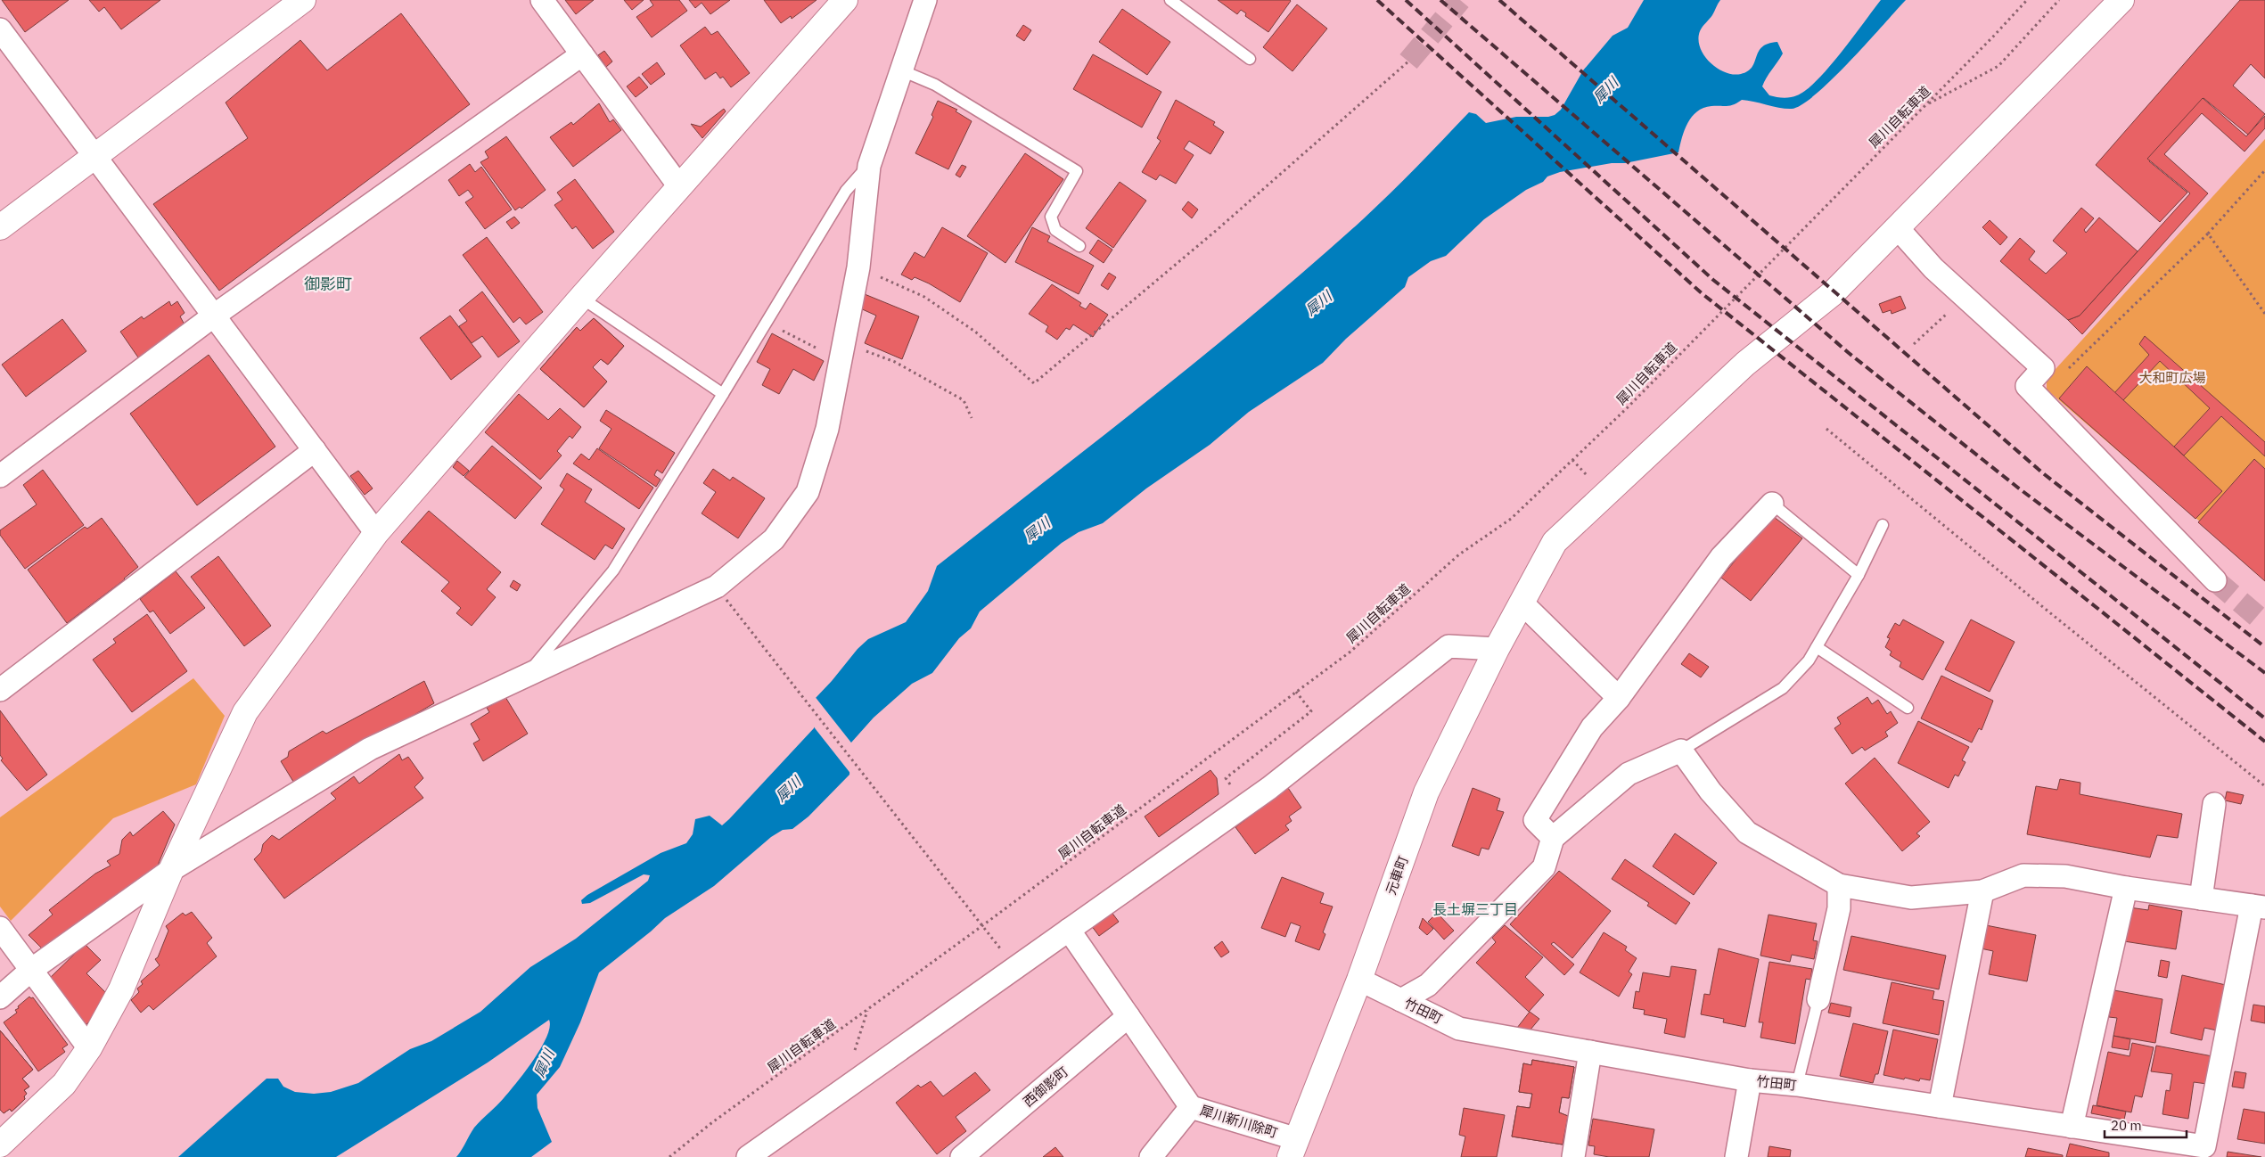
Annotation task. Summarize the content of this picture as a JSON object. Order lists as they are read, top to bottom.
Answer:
{
  "streets": {
    "street": [
      "元車町",
      "竹田町",
      "西御影町",
      "犀川新川除町"
    ],
    "path": ["犀川自転車道"]
  },
  "crossings": [
    ["元車町", "竹田町"],
    ["元車町", "犀川新川除町"]
  ],
  "districts": ["御影町", "長土塀三丁目"],
  "water": ["犀川"],
  "parks": ["大和町広場"],
  "scale_bar": "20 m"
}
